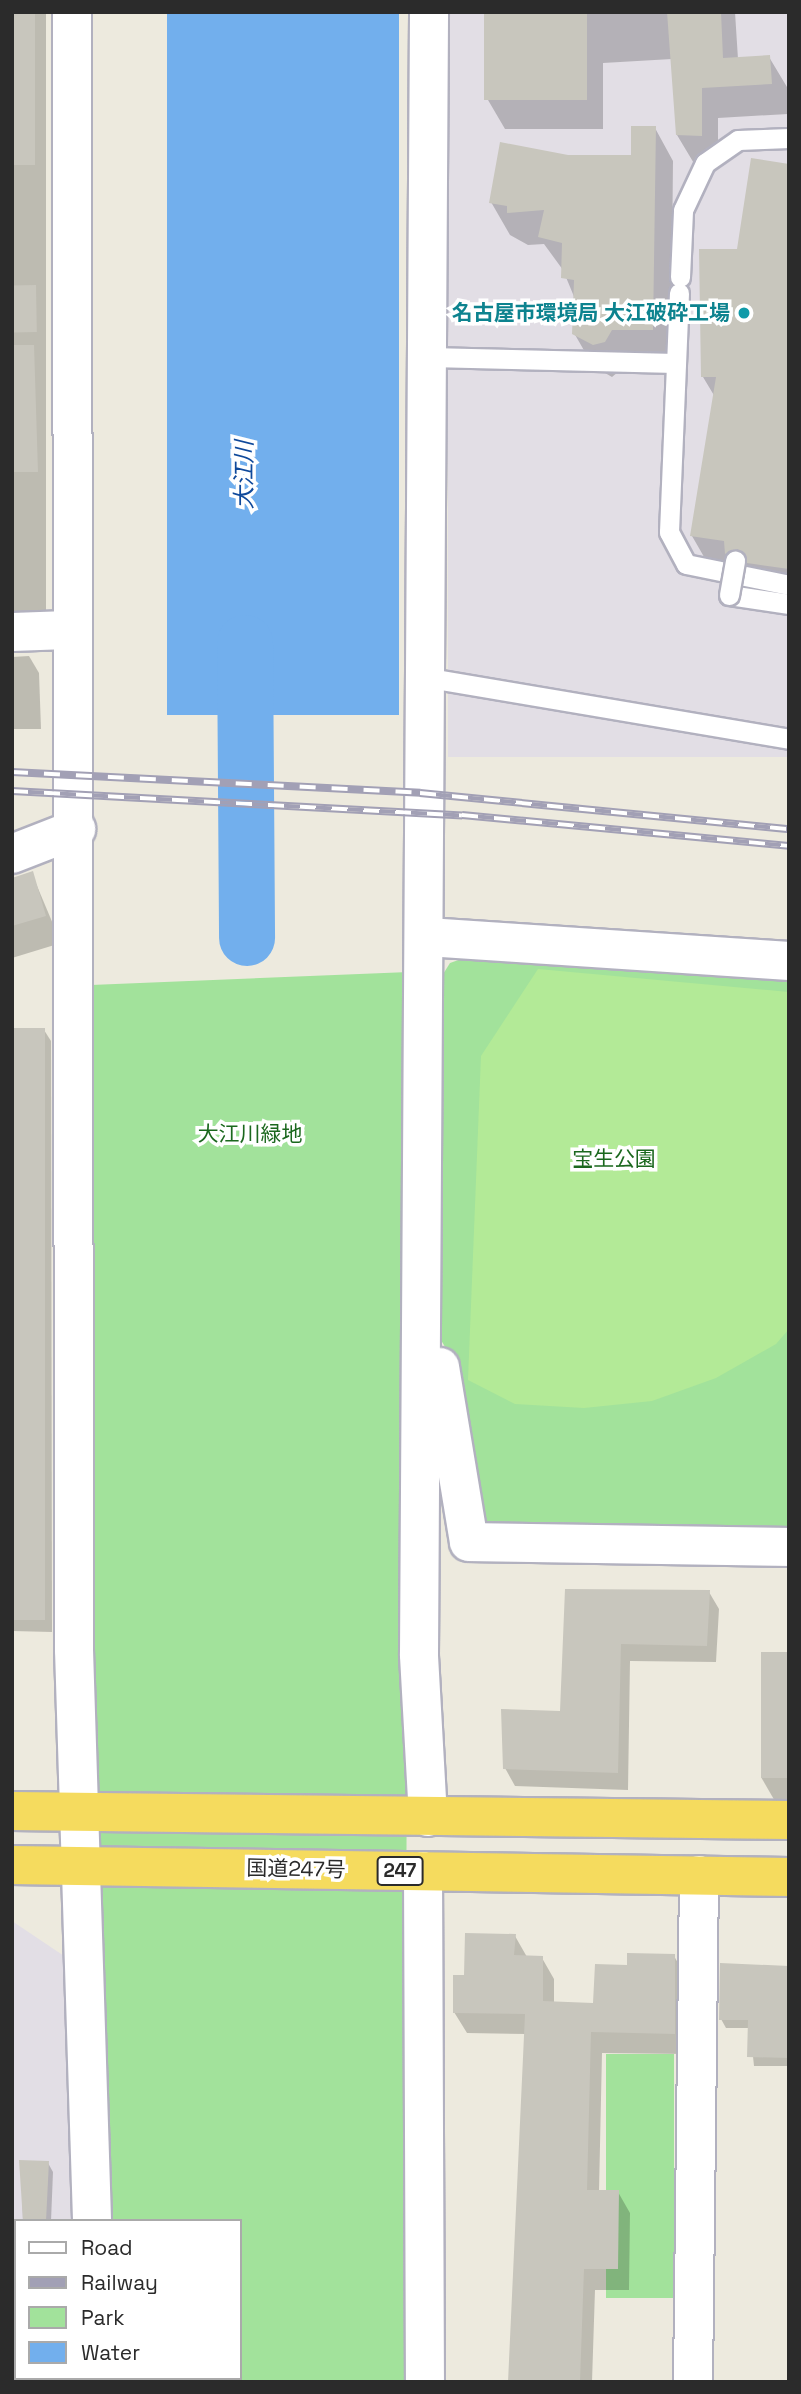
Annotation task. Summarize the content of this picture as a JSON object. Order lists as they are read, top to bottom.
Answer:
{
  "streets": {
    "highway": ["国道247号", "247"]
  },
  "water": ["大江川"],
  "parks": ["大江川緑地", "宝生公園"],
  "places": ["名古屋市環境局 大江破砕工場"],
  "legend": [
    "Road",
    "Railway",
    "Park",
    "Water"
  ]
}
